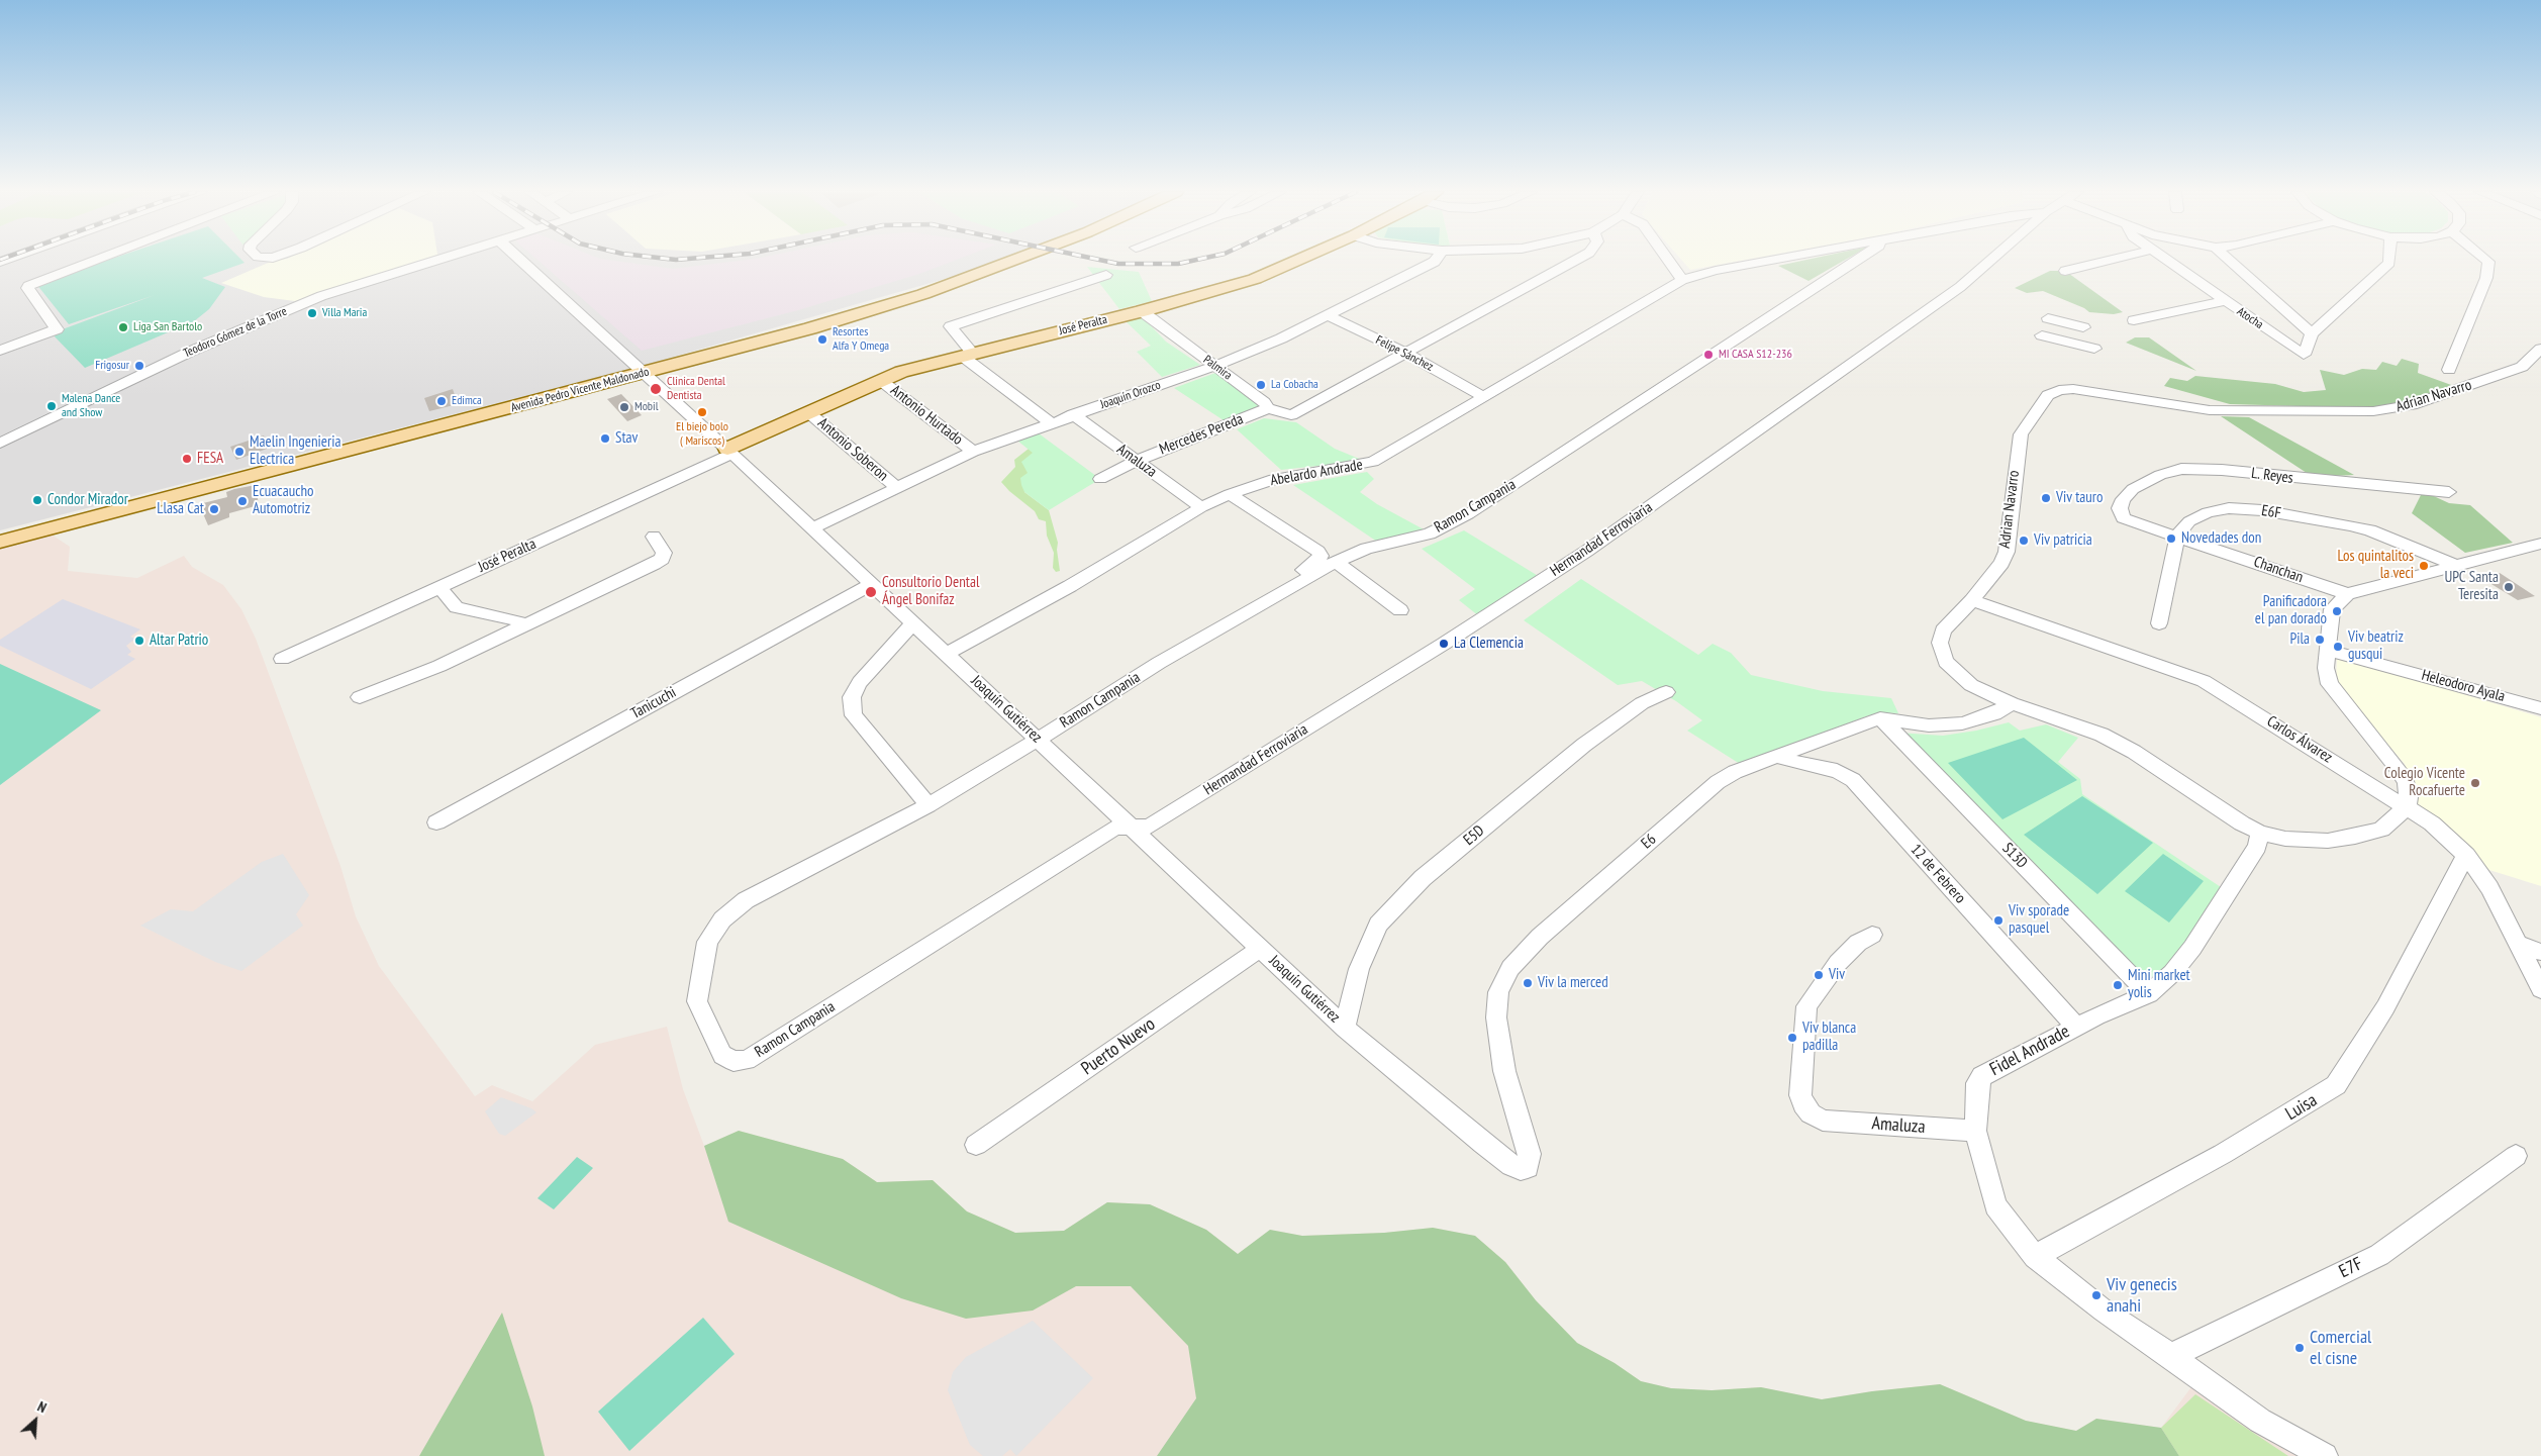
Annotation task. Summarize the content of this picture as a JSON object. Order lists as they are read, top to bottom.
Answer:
{
  "streets": {
    "main road": ["José Peralta", "Avenida Pedro Vicente Maldonado"],
    "street": [
      "Atocha",
      "Teodoro Gómez de la Torre",
      "Felipe Sánchez",
      "Palmira",
      "Joaquín Orozco",
      "Adrian Navarro",
      "Antonio Hurtado",
      "Mercedes Pereda",
      "Antonio Soberon",
      "Amaluza",
      "Abelardo Andrade",
      "L. Reyes",
      "Ramon Campania",
      "E6F",
      "Hermandad Ferroviaria",
      "Chanchan",
      "Heleodoro Ayala",
      "Tanicuchi",
      "Joaquín Gutiérrez",
      "Carlos Álvarez",
      "E5D",
      "E6",
      "S13D",
      "12 de Febrero",
      "Puerto Nuevo",
      "Fidel Andrade",
      "Luisa",
      "E7F"
    ]
  },
  "crossings": [
    ["José Peralta", "Palmira"],
    ["José Peralta", "Antonio Hurtado"],
    ["José Peralta", "Antonio Soberon"],
    ["José Peralta", "Joaquín Gutiérrez"],
    ["Felipe Sánchez", "Palmira"],
    ["Felipe Sánchez", "Joaquín Orozco"],
    ["Palmira", "Joaquín Orozco"],
    ["Palmira", "Mercedes Pereda"],
    ["Avenida Pedro Vicente Maldonado", "Joaquín Gutiérrez"],
    ["Joaquín Orozco", "Antonio Hurtado"],
    ["Joaquín Orozco", "Antonio Soberon"],
    ["Joaquín Orozco", "Amaluza"],
    ["Joaquín Orozco", "Joaquín Gutiérrez"],
    ["Adrian Navarro", "Carlos Álvarez"],
    ["Adrian Navarro", "E6"],
    ["Adrian Navarro", "Fidel Andrade"],
    ["Mercedes Pereda", "Amaluza"],
    ["Amaluza", "Abelardo Andrade"],
    ["Amaluza", "Fidel Andrade"],
    ["Abelardo Andrade", "Hermandad Ferroviaria"],
    ["Abelardo Andrade", "Joaquín Gutiérrez"],
    ["L. Reyes", "Chanchan"],
    ["Ramon Campania", "Hermandad Ferroviaria"],
    ["Ramon Campania", "Joaquín Gutiérrez"],
    ["E6F", "Chanchan"],
    ["Hermandad Ferroviaria", "Joaquín Gutiérrez"],
    ["Tanicuchi", "Joaquín Gutiérrez"],
    ["Joaquín Gutiérrez", "E5D"],
    ["Joaquín Gutiérrez", "E6"],
    ["Joaquín Gutiérrez", "Puerto Nuevo"],
    ["Carlos Álvarez", "Luisa"],
    ["E6", "S13D"],
    ["E6", "12 de Febrero"],
    ["S13D", "Fidel Andrade"],
    ["12 de Febrero", "Fidel Andrade"],
    ["Fidel Andrade", "Luisa"],
    ["Fidel Andrade", "E7F"]
  ],
  "places": [
    "Villa Maria",
    "Liga San Bartolo",
    "Resortes Alfa Y Omega",
    "MI CASA S12-236",
    "Frigosur",
    "La Cobacha",
    "Clinica Dental Dentista",
    "Edimca",
    "Malena Dance and Show",
    "Mobil",
    "El biejo bolo ( Mariscos)",
    "Stav",
    "Maelin Ingenieria Electrica",
    "FESA",
    "Viv tauro",
    "Condor Mirador",
    "Ecuacaucho Automotriz",
    "Llasa Cat",
    "Novedades don",
    "Viv patricia",
    "Los quintalitos la veci",
    "UPC Santa Teresita",
    "Consultorio Dental Ángel Bonifaz",
    "Panificadora el pan dorado",
    "Pila",
    "Altar Patrio",
    "La Clemencia",
    "Viv beatriz gusqui",
    "Colegio Vicente Rocafuerte",
    "Viv sporade pasquel",
    "Viv",
    "Viv la merced",
    "Mini market yolis",
    "Viv blanca padilla",
    "Viv genecis anahi",
    "Comercial el cisne"
  ],
  "north": "top right"
}
